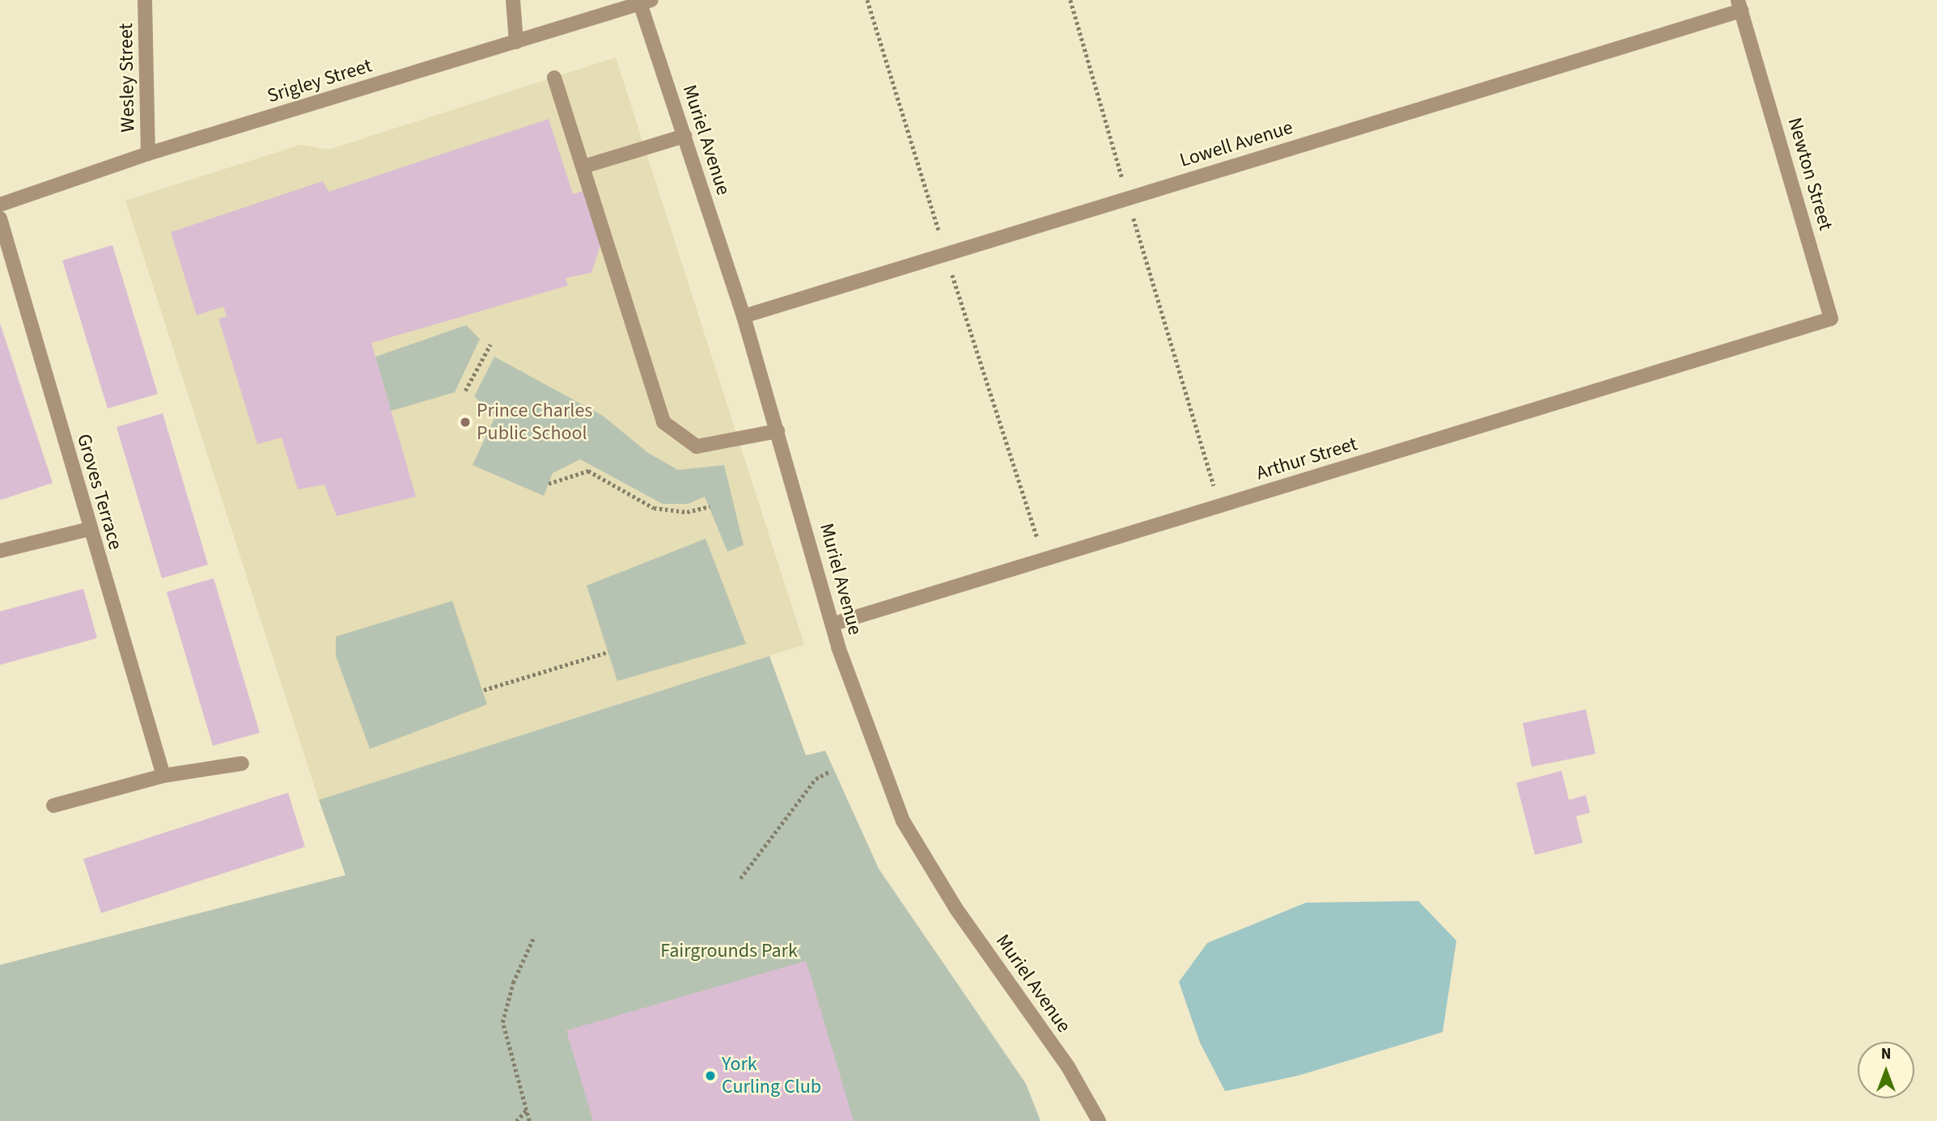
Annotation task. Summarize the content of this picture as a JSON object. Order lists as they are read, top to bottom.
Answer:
{
  "streets": {
    "street": [
      "Wesley Street",
      "Srigley Street",
      "Muriel Avenue",
      "Lowell Avenue",
      "Newton Street",
      "Arthur Street",
      "Groves Terrace"
    ]
  },
  "crossings": [
    ["Wesley Street", "Srigley Street"],
    ["Srigley Street", "Muriel Avenue"],
    ["Muriel Avenue", "Lowell Avenue"],
    ["Muriel Avenue", "Arthur Street"],
    ["Lowell Avenue", "Newton Street"],
    ["Newton Street", "Arthur Street"]
  ],
  "parks": ["Fairgrounds Park"],
  "places": ["Prince Charles Public School", "York Curling Club"],
  "north": "top"
}
